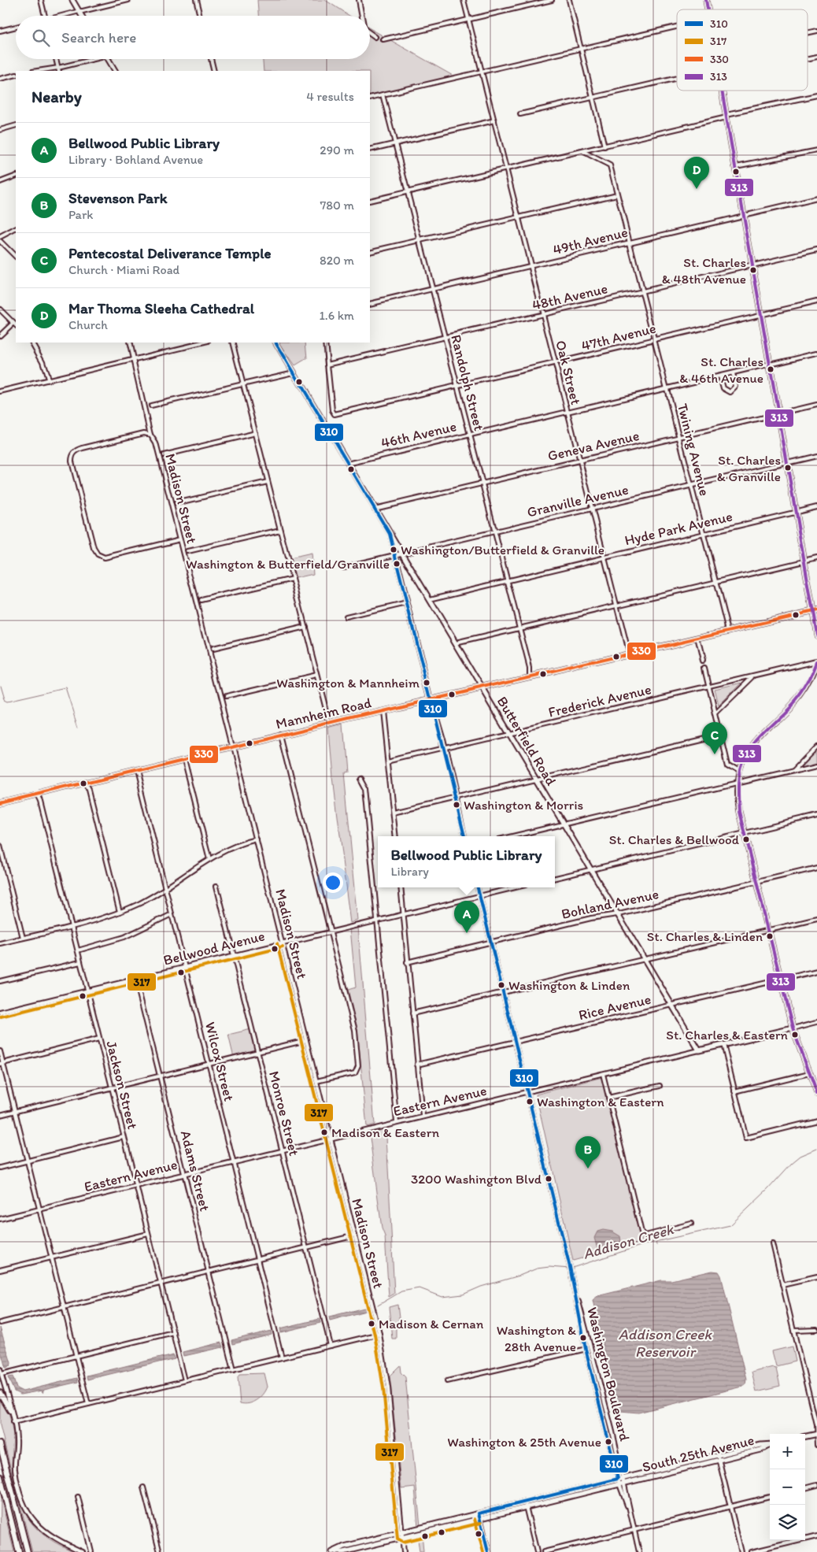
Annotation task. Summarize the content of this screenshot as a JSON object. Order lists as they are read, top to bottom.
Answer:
{
  "streets": {
    "main road": [
      "Mannheim Road",
      "Butterfield Road",
      "Eastern Avenue",
      "South 25th Avenue"
    ],
    "street": [
      "49th Avenue",
      "48th Avenue",
      "47th Avenue",
      "Oak Street",
      "Randolph Street",
      "46th Avenue",
      "Geneva Avenue",
      "Twining Avenue",
      "Madison Street",
      "Granville Avenue",
      "Hyde Park Avenue",
      "Frederick Avenue",
      "Bohland Avenue",
      "Bellwood Avenue",
      "Rice Avenue",
      "Wilcox Street",
      "Jackson Street",
      "Monroe Street",
      "Adams Street",
      "Washington Boulevard"
    ]
  },
  "crossings": [
    ["49th Avenue", "Oak Street"],
    ["49th Avenue", "Randolph Street"],
    ["49th Avenue", "Twining Avenue"],
    ["48th Avenue", "47th Avenue"],
    ["48th Avenue", "Oak Street"],
    ["48th Avenue", "Randolph Street"],
    ["48th Avenue", "Twining Avenue"],
    ["47th Avenue", "Oak Street"],
    ["47th Avenue", "Randolph Street"],
    ["47th Avenue", "Twining Avenue"],
    ["Oak Street", "46th Avenue"],
    ["Oak Street", "Geneva Avenue"],
    ["Oak Street", "Granville Avenue"],
    ["Oak Street", "Hyde Park Avenue"],
    ["Oak Street", "Mannheim Road"],
    ["Randolph Street", "46th Avenue"],
    ["Randolph Street", "Geneva Avenue"],
    ["Randolph Street", "Granville Avenue"],
    ["Randolph Street", "Hyde Park Avenue"],
    ["Randolph Street", "Mannheim Road"],
    ["46th Avenue", "Twining Avenue"],
    ["46th Avenue", "Butterfield Road"],
    ["Geneva Avenue", "Twining Avenue"],
    ["Geneva Avenue", "Butterfield Road"],
    ["Twining Avenue", "Granville Avenue"],
    ["Twining Avenue", "Hyde Park Avenue"],
    ["Twining Avenue", "Mannheim Road"],
    ["Madison Street", "Mannheim Road"],
    ["Madison Street", "Bellwood Avenue"],
    ["Madison Street", "Eastern Avenue"],
    ["Madison Street", "South 25th Avenue"],
    ["Granville Avenue", "Butterfield Road"],
    ["Hyde Park Avenue", "Butterfield Road"],
    ["Frederick Avenue", "Butterfield Road"],
    ["Mannheim Road", "Butterfield Road"],
    ["Mannheim Road", "Wilcox Street"],
    ["Mannheim Road", "Jackson Street"],
    ["Butterfield Road", "Bohland Avenue"],
    ["Butterfield Road", "Rice Avenue"],
    ["Butterfield Road", "Eastern Avenue"],
    ["Bohland Avenue", "Washington Boulevard"],
    ["Bellwood Avenue", "Wilcox Street"],
    ["Bellwood Avenue", "Jackson Street"],
    ["Bellwood Avenue", "Monroe Street"],
    ["Bellwood Avenue", "Adams Street"],
    ["Bellwood Avenue", "Washington Boulevard"],
    ["Rice Avenue", "Washington Boulevard"],
    ["Wilcox Street", "Eastern Avenue"],
    ["Jackson Street", "Eastern Avenue"],
    ["Eastern Avenue", "Monroe Street"],
    ["Eastern Avenue", "Adams Street"],
    ["Eastern Avenue", "Washington Boulevard"],
    ["Washington Boulevard", "South 25th Avenue"]
  ],
  "water": ["Addison Creek", "Addison Creek Reservoir"],
  "places": [
    "St. Charles & 48th Avenue",
    "St. Charles & 46th Avenue",
    "St. Charles & Granville",
    "Washington/Butterfield & Granville",
    "Washington & Butterfield/Granville",
    "Washington & Mannheim",
    "Washington & Morris",
    "St. Charles & Bellwood",
    "St. Charles & Linden",
    "Washington & Linden",
    "St. Charles & Eastern",
    "Washington & Eastern",
    "Madison & Eastern",
    "3200 Washington Blvd",
    "Madison & Cernan",
    "Washington & 28th Avenue",
    "Washington & 25th Avenue"
  ],
  "lines": [
    "transit line 313",
    "transit line 310",
    "transit line 330",
    "transit line 317"
  ],
  "legend": [
    "310",
    "317",
    "330",
    "313"
  ],
  "page": {
    "search": "Search here",
    "heading": ["Nearby", "4 results"],
    "list": [
      {
        "mark": "A",
        "name": "Bellwood Public Library",
        "note": "Library · Bohland Avenue",
        "value": "290 m"
      },
      {
        "mark": "B",
        "name": "Stevenson Park",
        "note": "Park",
        "value": "780 m"
      },
      {
        "mark": "C",
        "name": "Pentecostal Deliverance Temple",
        "note": "Church · Miami Road",
        "value": "820 m"
      },
      {
        "mark": "D",
        "name": "Mar Thoma Sleeha Cathedral",
        "note": "Church",
        "value": "1.6 km"
      }
    ],
    "pins": [
      "D",
      "C",
      "A",
      "B"
    ],
    "popup": ["Bellwood Public Library", "Library"],
    "map_buttons": ["+", "−"]
  }
}
